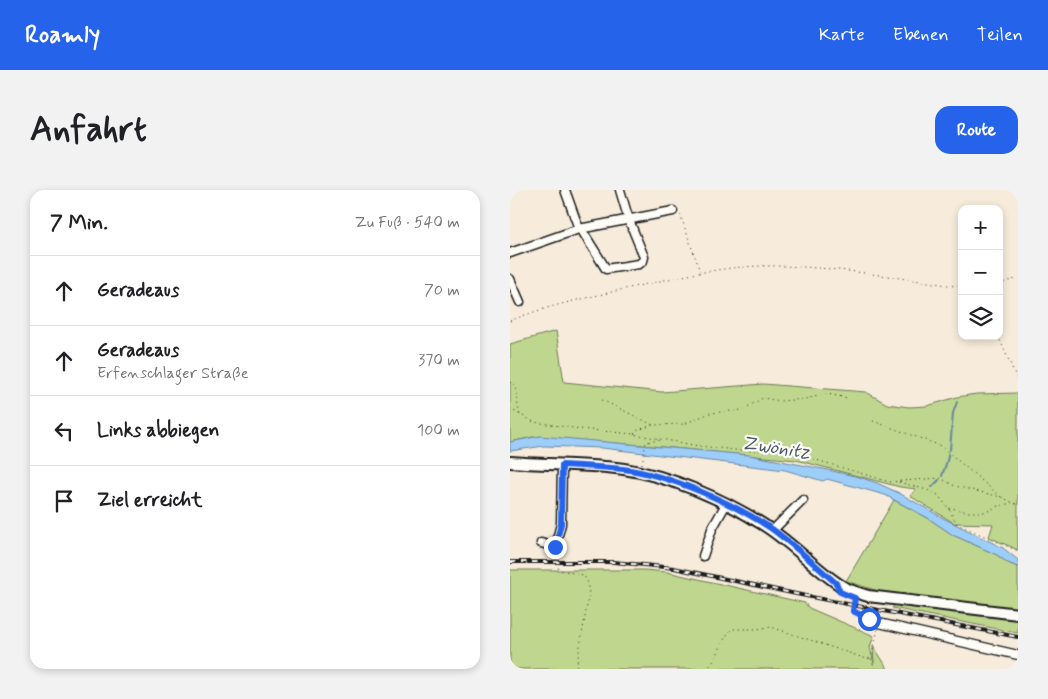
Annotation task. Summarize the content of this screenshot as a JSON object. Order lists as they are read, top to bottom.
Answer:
{
  "water": ["Zwönitz"],
  "page": {
    "header": "Roamly",
    "nav": ["Karte", "Ebenen", "Teilen"],
    "buttons": "Route",
    "title": "Anfahrt",
    "heading": ["7 Min.", "Zu Fuß · 540 m"],
    "map_buttons": ["+", "−"],
    "list": [
      ["Geradeaus", "70 m"],
      ["Geradeaus", "Erfenschlager Straße", "370 m"],
      ["Links abbiegen", "100 m"],
      "Ziel erreicht"
    ]
  }
}
